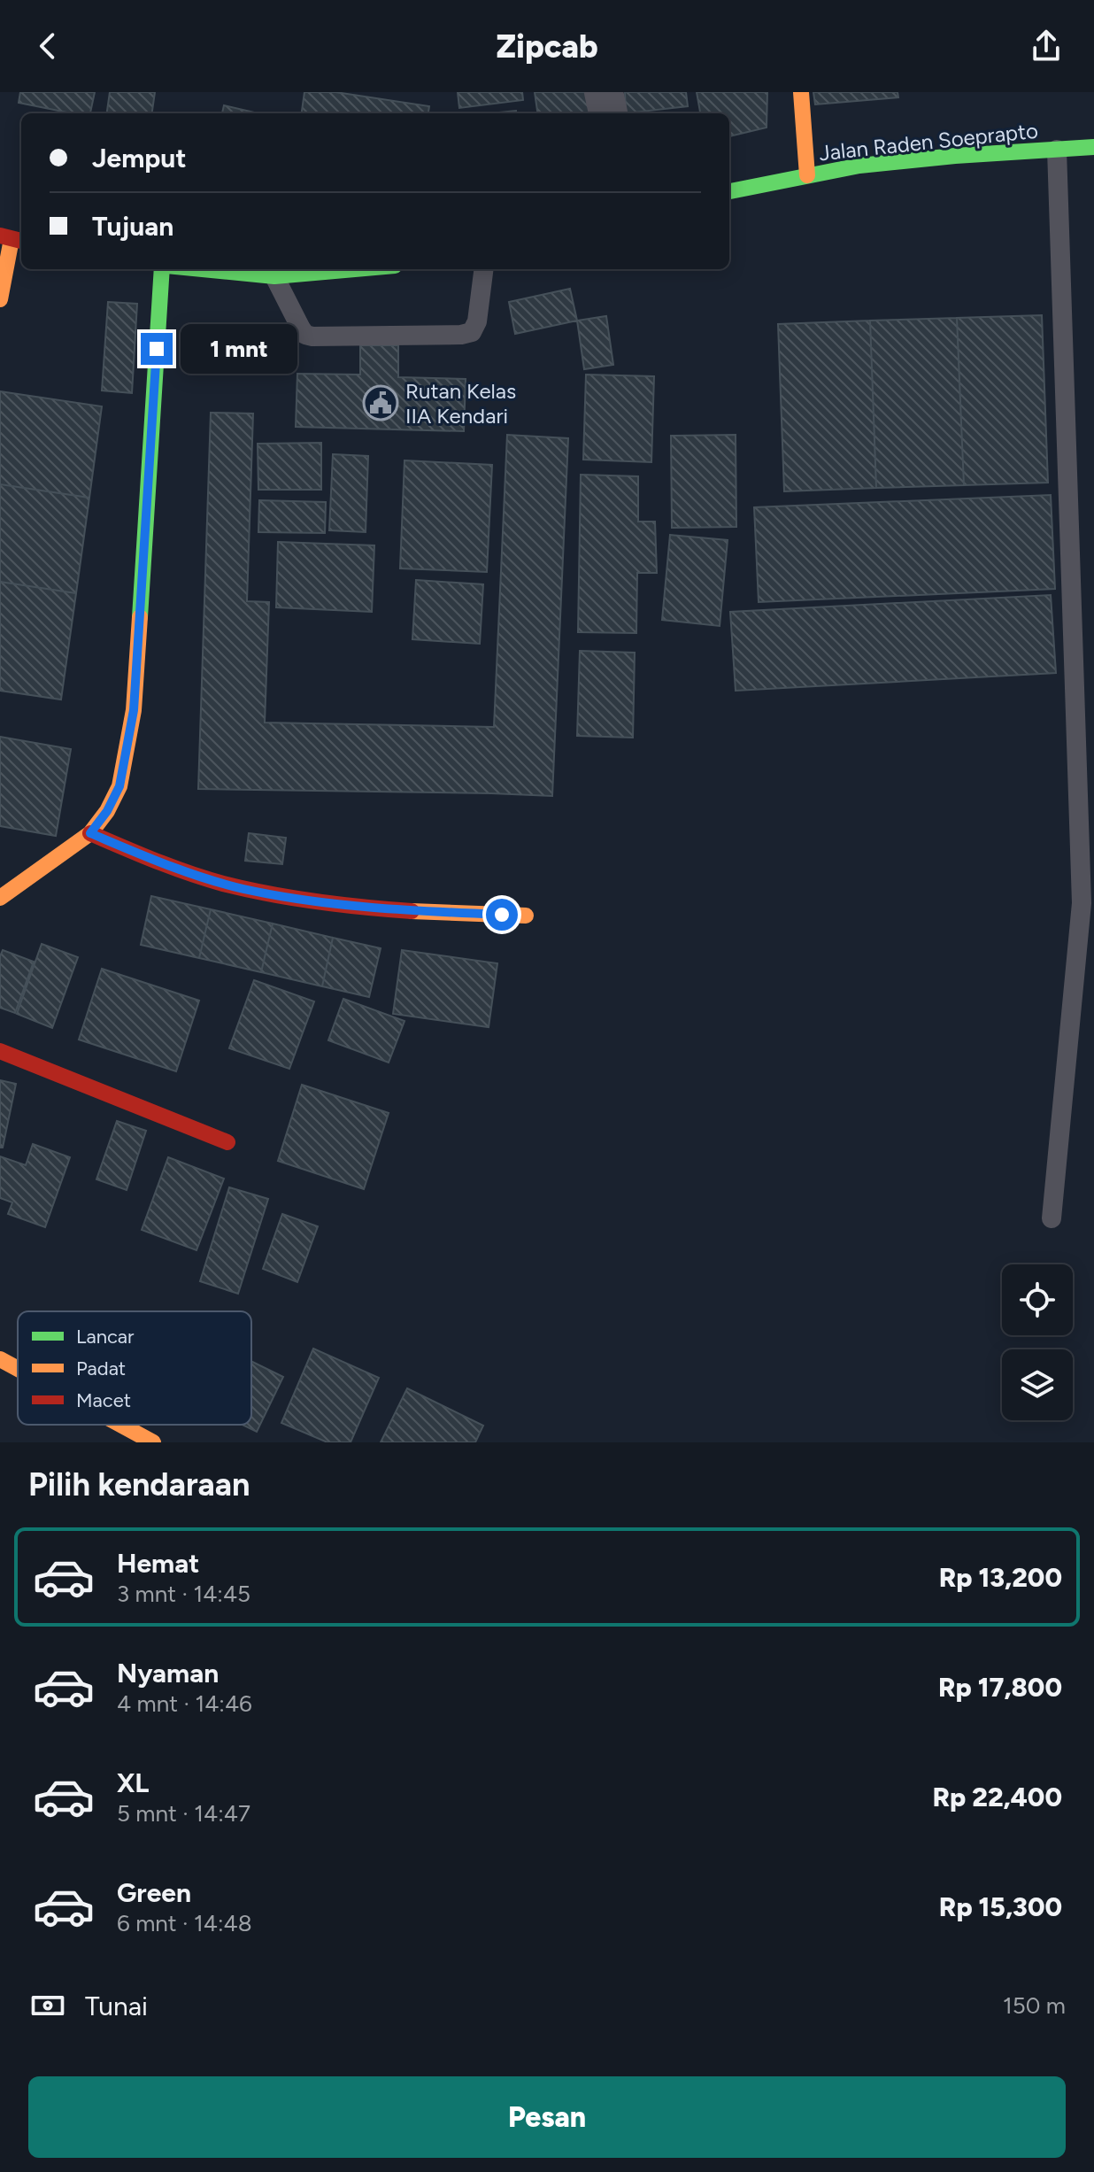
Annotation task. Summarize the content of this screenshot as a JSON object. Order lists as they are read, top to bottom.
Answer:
{
  "streets": {
    "main road": ["Jalan Raden Soeprapto"]
  },
  "places": {
    "public building": ["Rutan Kelas IIA Kendari"]
  },
  "legend": ["Lancar", "Padat", "Macet"],
  "page": {
    "header": "Zipcab",
    "banner": ["Jemput", "Tujuan"],
    "bubble": "1 mnt",
    "heading": "Pilih kendaraan",
    "list": [
      {
        "name": "Hemat",
        "note": "3 mnt · 14:45",
        "value": "Rp 13,200"
      },
      {
        "name": "Nyaman",
        "note": "4 mnt · 14:46",
        "value": "Rp 17,800"
      },
      {
        "name": "XL",
        "note": "5 mnt · 14:47",
        "value": "Rp 22,400"
      },
      {
        "name": "Green",
        "note": "6 mnt · 14:48",
        "value": "Rp 15,300"
      }
    ],
    "pay": ["Tunai", "150 m"],
    "buttons": "Pesan"
  }
}
